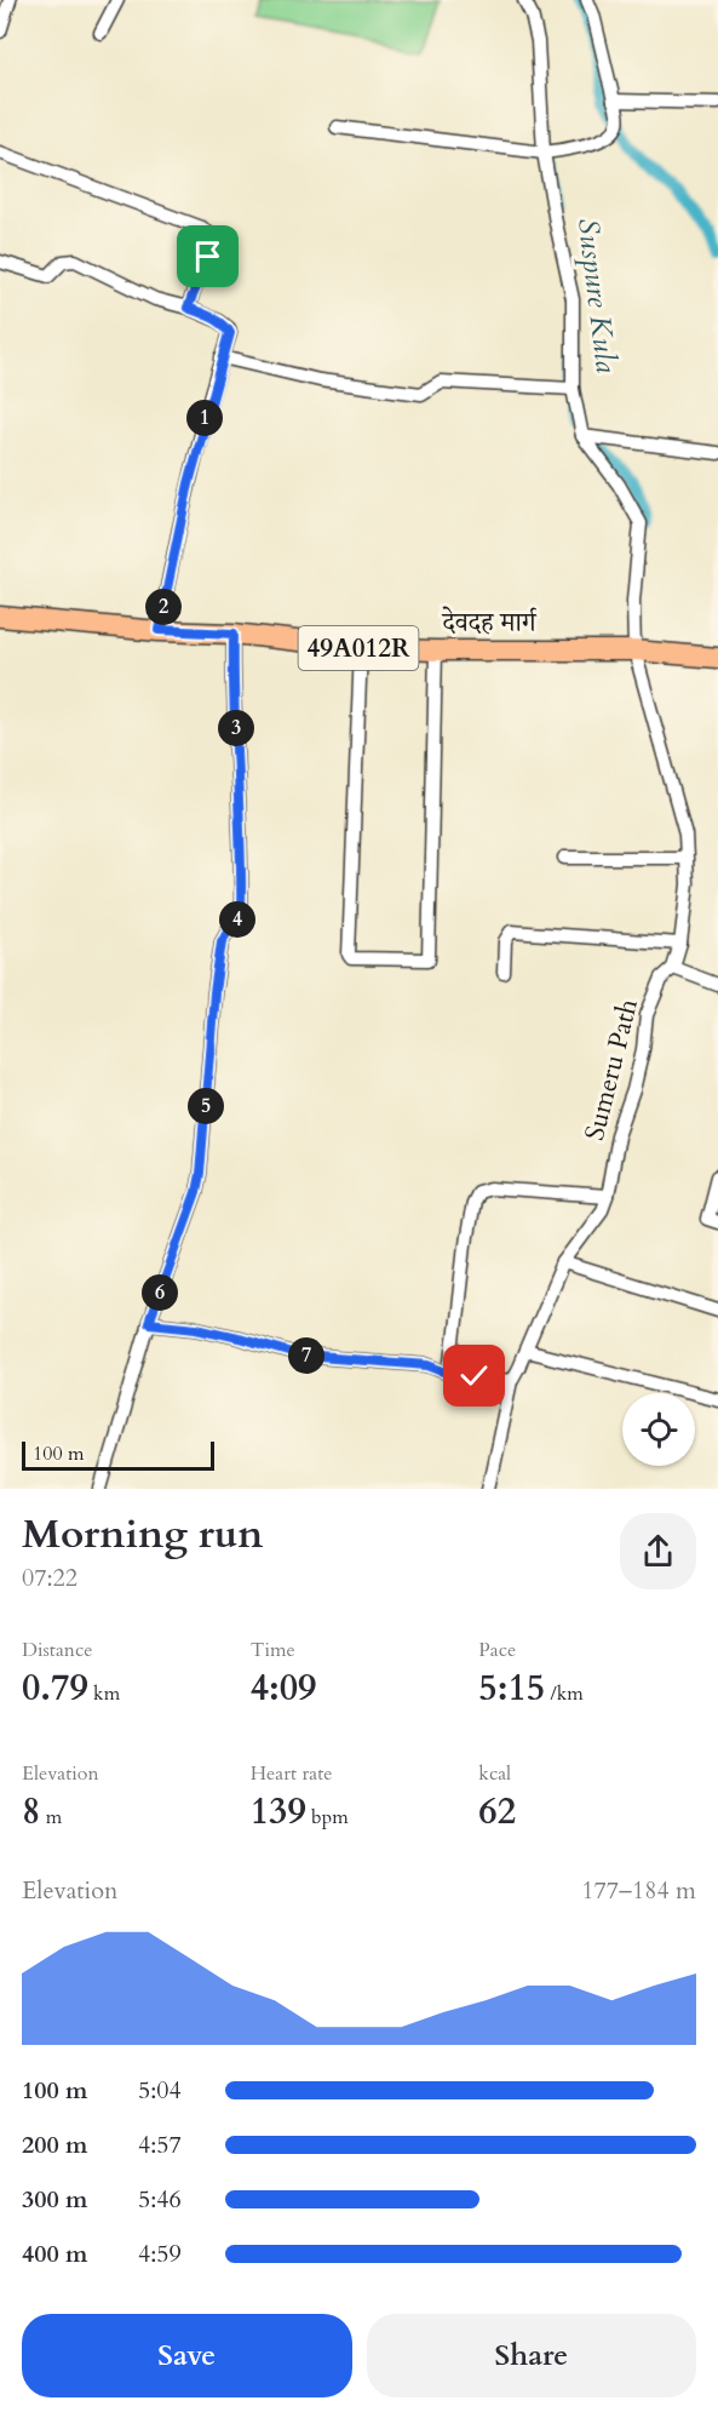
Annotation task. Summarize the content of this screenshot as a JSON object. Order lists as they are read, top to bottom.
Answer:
{
  "streets": {
    "main road": ["देवदह मार्ग", "49A012R"],
    "street": ["Sumeru Path"]
  },
  "crossings": [
    ["देवदह मार्ग", "Sumeru Path"]
  ],
  "water": ["Suspure Kula"],
  "scale_bar": "100 m",
  "page": {
    "pins": [
      "1",
      "2",
      "3",
      "4",
      "5",
      "6",
      "7"
    ],
    "scale": "100 m",
    "heading": ["Morning run", "07:22"],
    "stats": [
      ["Distance", "0.79 km"],
      ["Time", "4:09"],
      ["Pace", "5:15 /km"],
      ["Elevation", "8 m"],
      ["Heart rate", "139 bpm"],
      ["kcal", "62"]
    ],
    "chart": ["Elevation", "177–184 m"],
    "list": [
      {
        "name": "100 m",
        "note": "5:04"
      },
      {
        "name": "200 m",
        "note": "4:57"
      },
      {
        "name": "300 m",
        "note": "5:46"
      },
      {
        "name": "400 m",
        "note": "4:59"
      }
    ],
    "buttons": ["Save", "Share"]
  }
}
